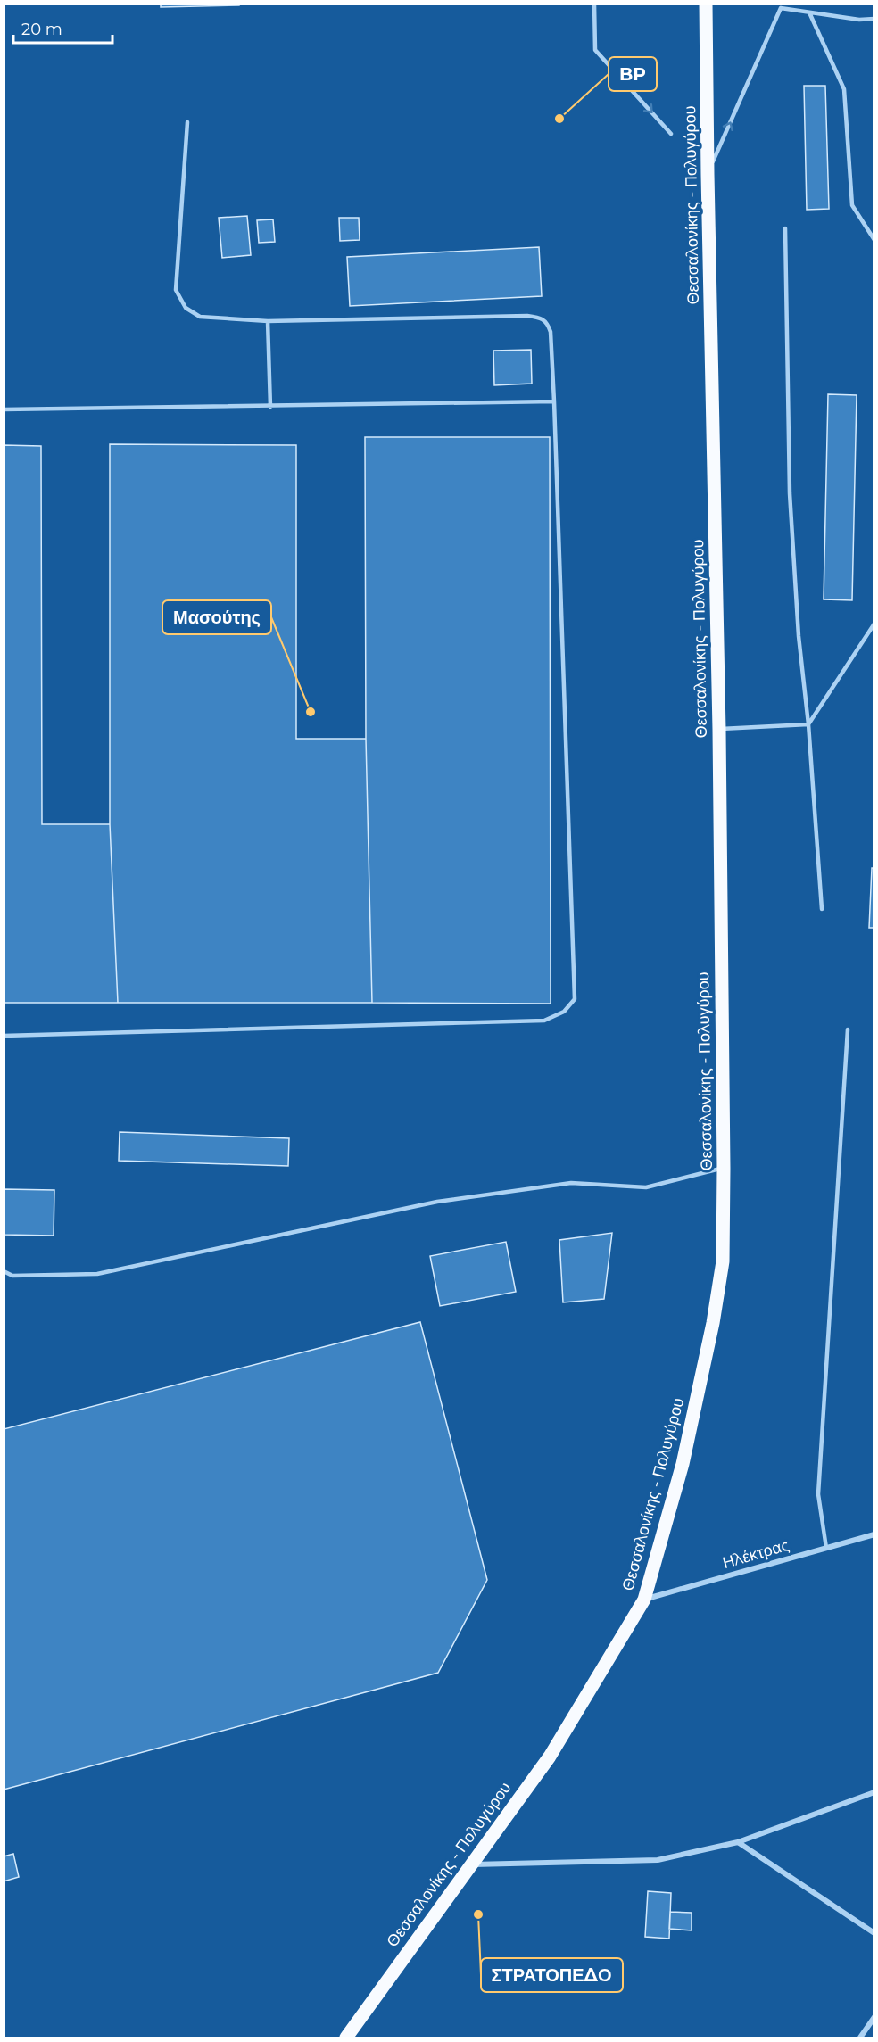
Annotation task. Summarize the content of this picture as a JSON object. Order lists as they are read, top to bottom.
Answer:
{
  "streets": {
    "main road": ["Θεσσαλονίκης - Πολυγύρου"],
    "street": ["Ηλέκτρας"]
  },
  "crossings": [
    ["Θεσσαλονίκης - Πολυγύρου", "Ηλέκτρας"]
  ],
  "places": ["BP", "Μασούτης", "ΣΤΡΑΤΟΠΕΔΟ"],
  "scale_bar": "20 m"
}
